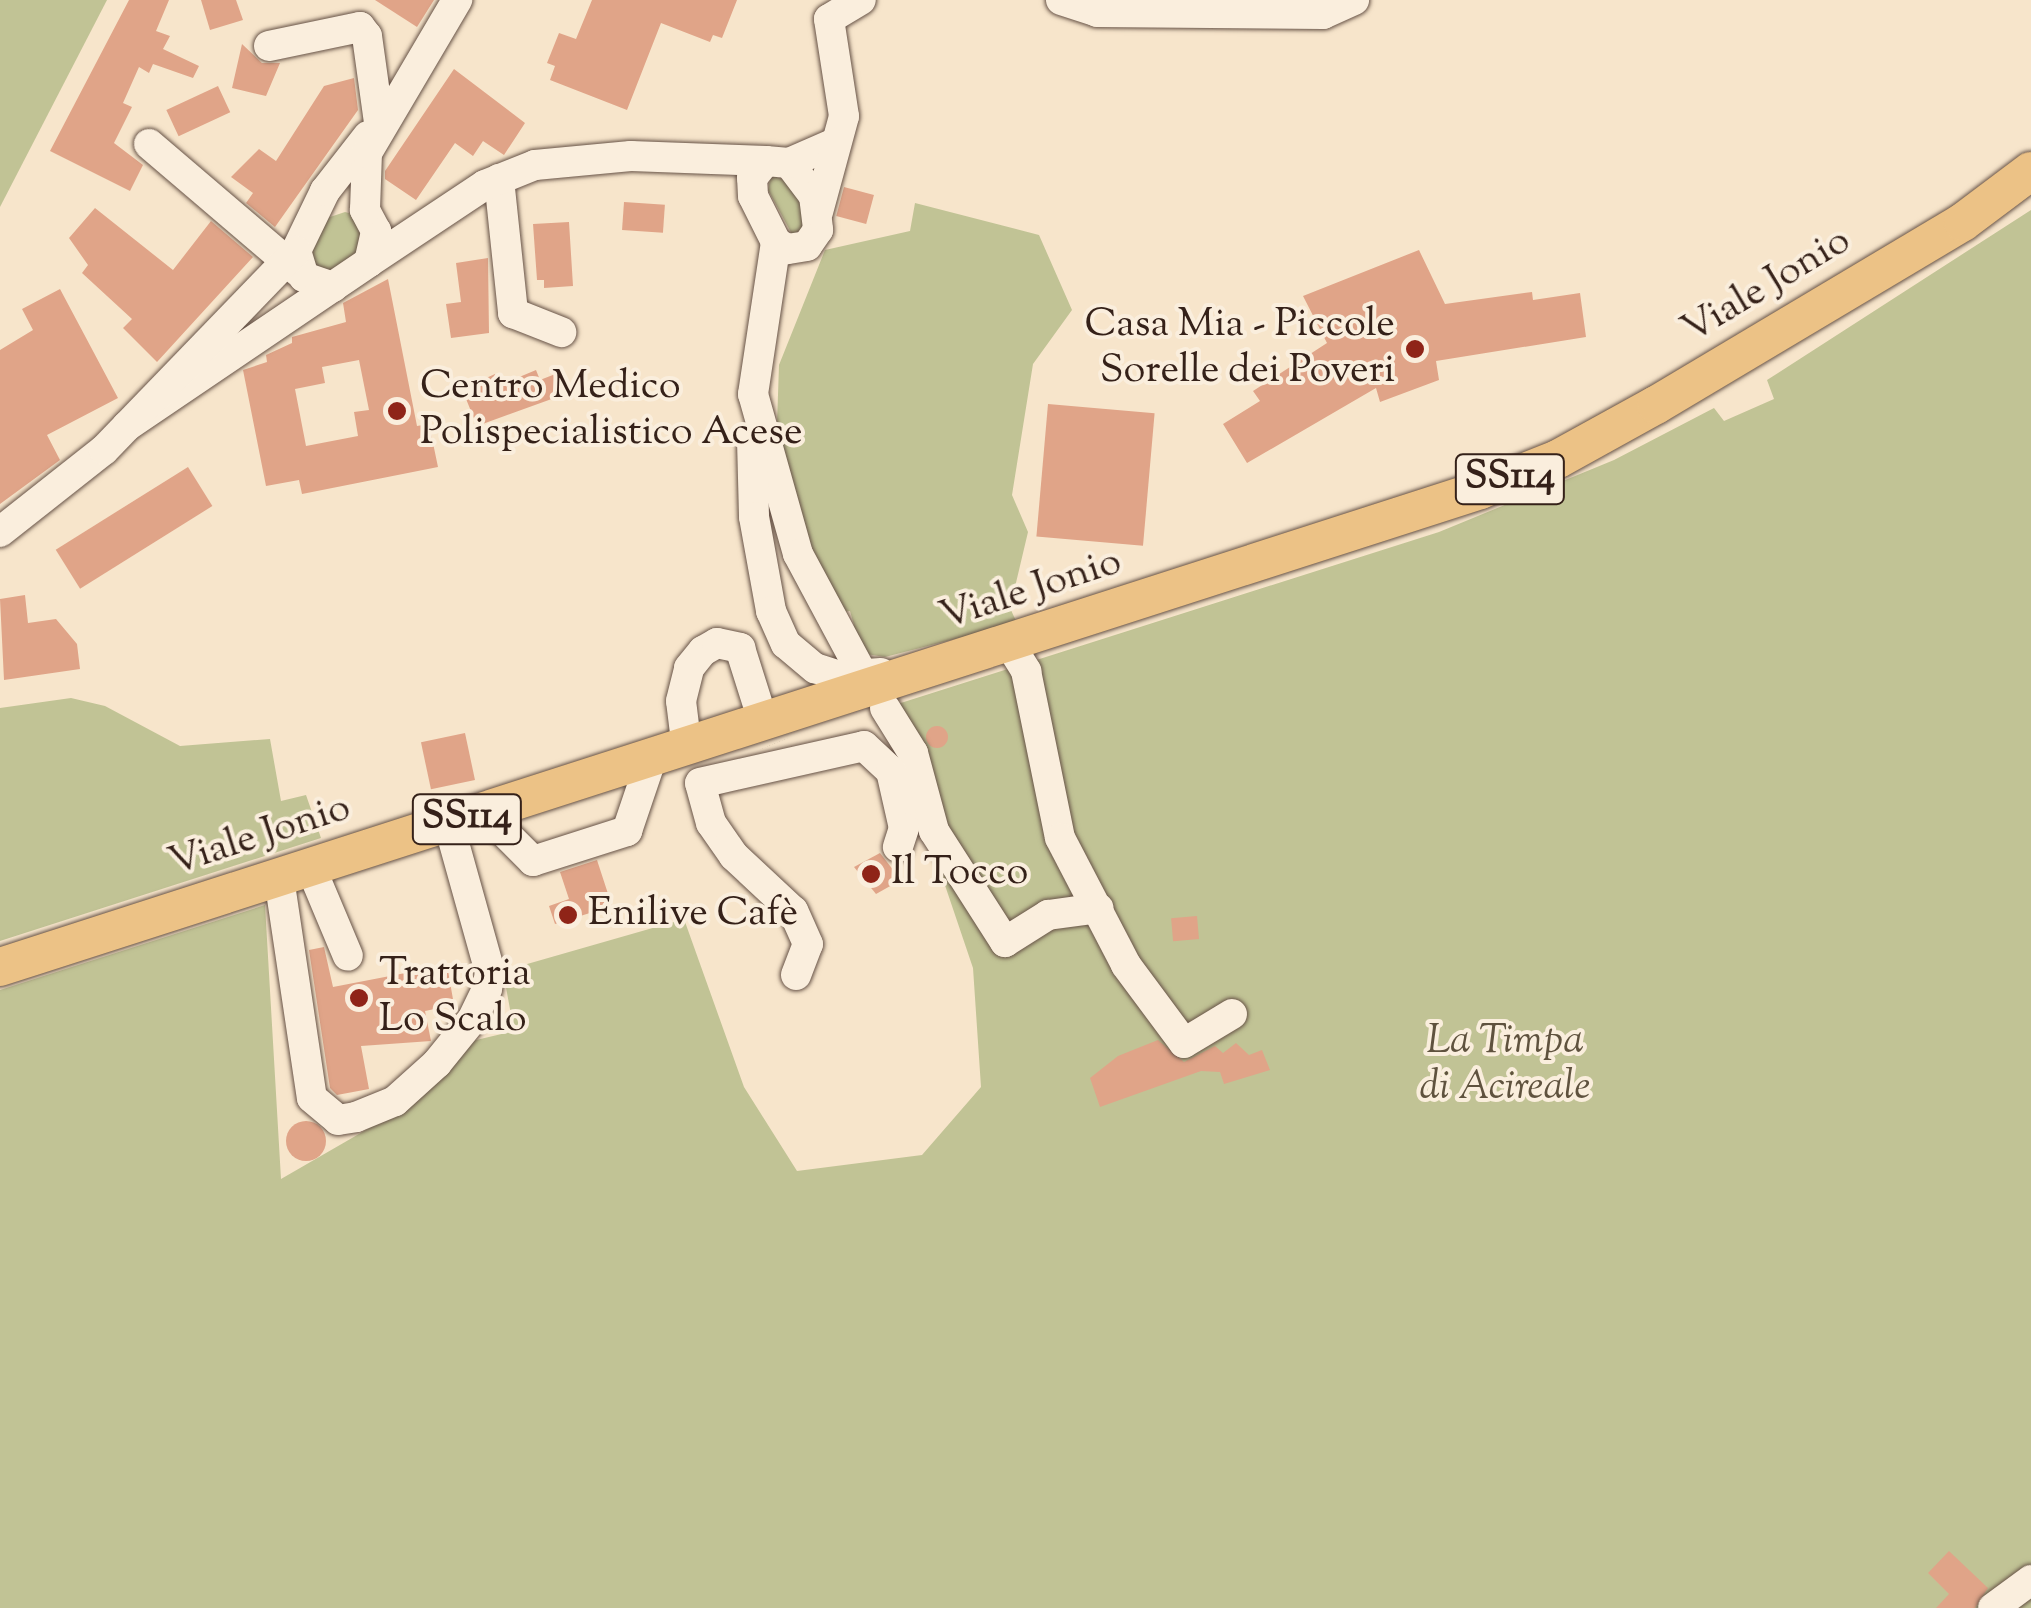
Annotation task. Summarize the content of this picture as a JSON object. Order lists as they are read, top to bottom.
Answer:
{
  "streets": {
    "main road": ["Viale Jonio", "SS114"]
  },
  "parks": ["La Timpa di Acireale"],
  "places": [
    "Casa Mia - Piccole Sorelle dei Poveri",
    "Centro Medico Polispecialistico Acese",
    "Il Tocco",
    "Enilive Cafè",
    "Trattoria Lo Scalo"
  ]
}
